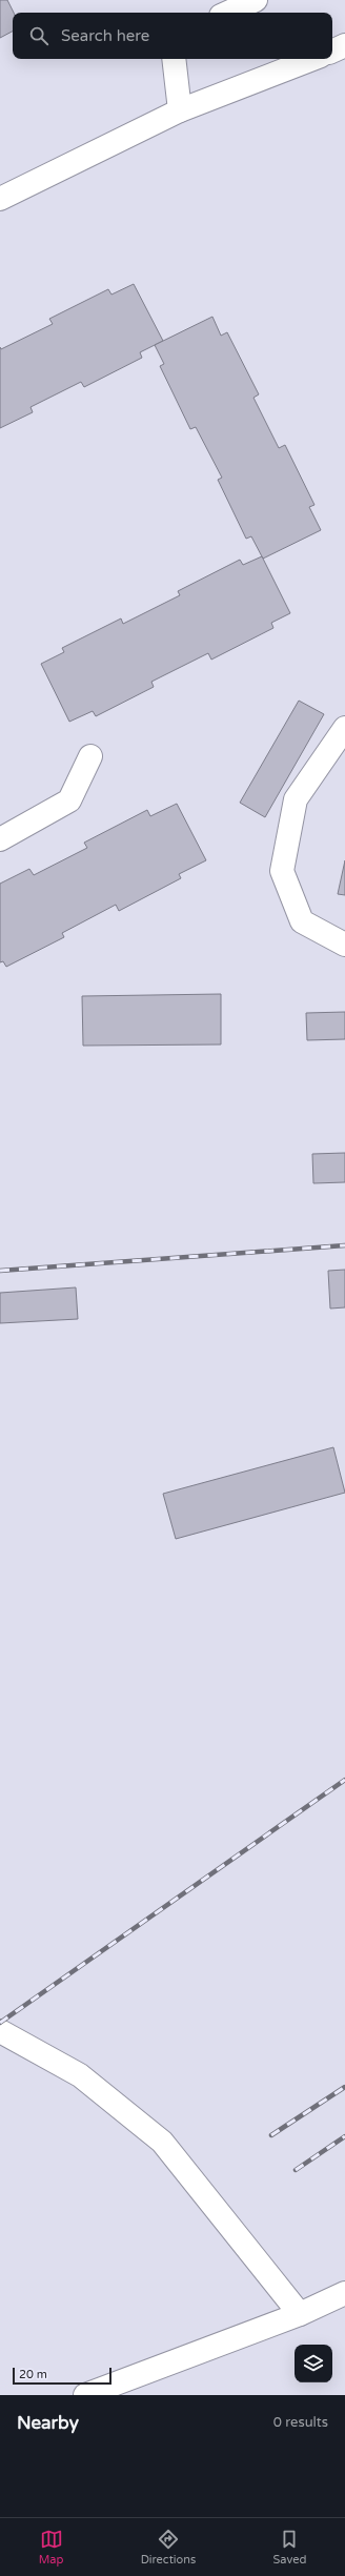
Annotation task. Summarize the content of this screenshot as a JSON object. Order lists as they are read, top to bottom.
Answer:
{
  "scale_bar": "20 m",
  "page": {
    "search": "Search here",
    "scale": "20 m",
    "heading": ["Nearby", "0 results"],
    "nav": ["Map", "Directions", "Saved"]
  }
}
